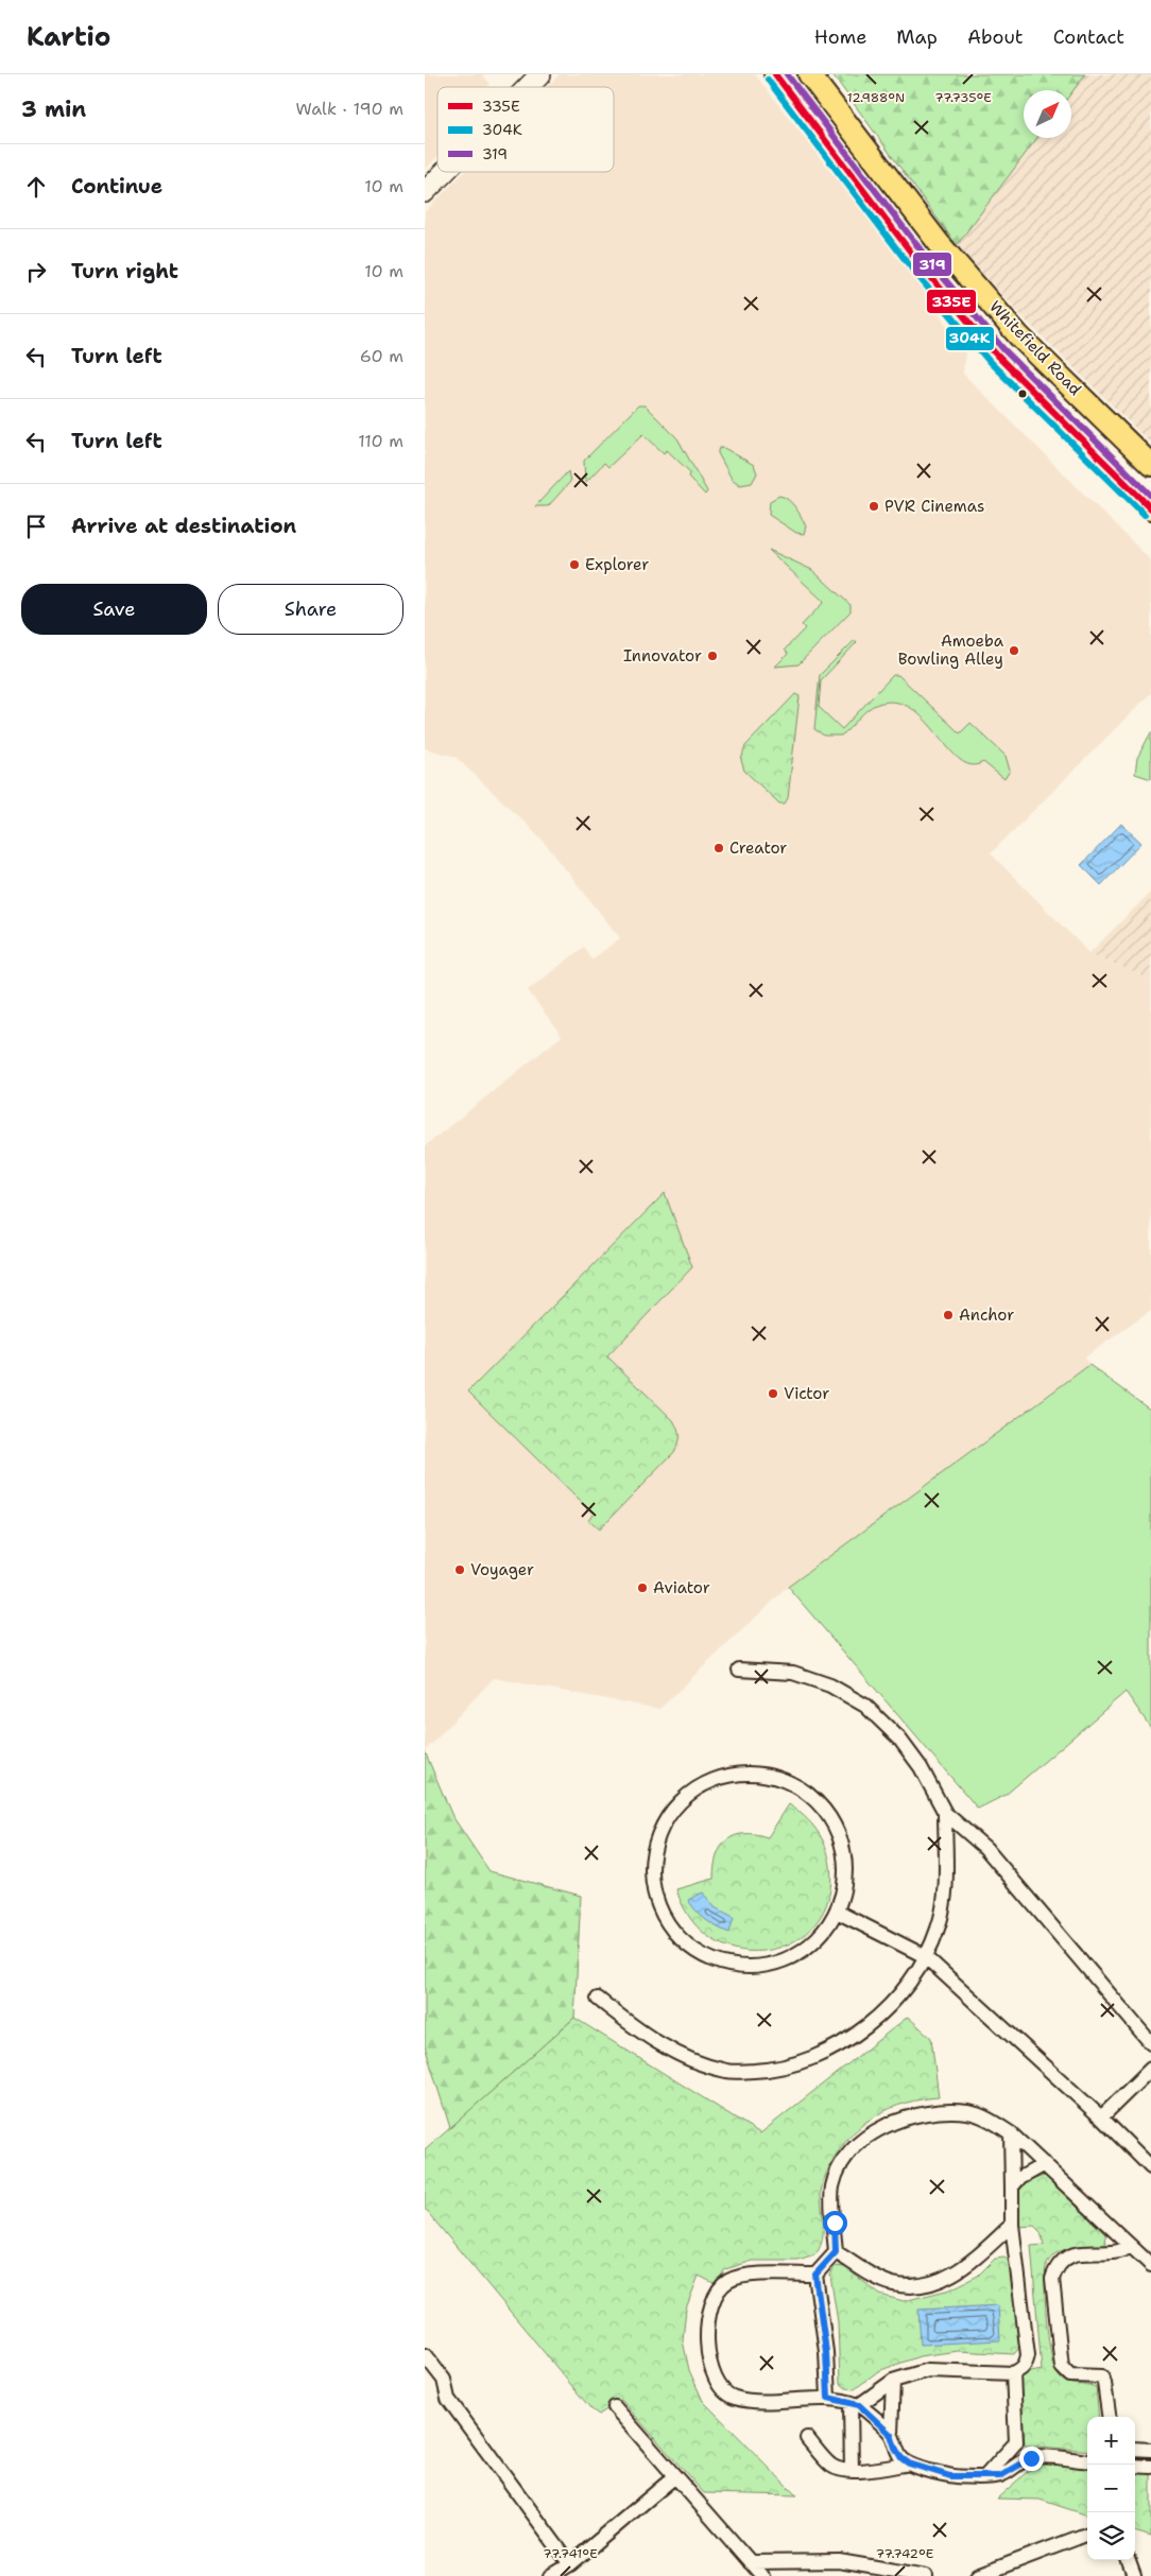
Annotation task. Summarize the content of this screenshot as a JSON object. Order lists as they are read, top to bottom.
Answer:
{
  "streets": {
    "main road": ["Whitefield Road"]
  },
  "places": [
    "PVR Cinemas",
    "Explorer",
    "Amoeba Bowling Alley",
    "Innovator",
    "Creator",
    "Anchor",
    "Victor",
    "Voyager",
    "Aviator"
  ],
  "lines": ["transit line 335E", "transit line 319", "transit line 304K"],
  "legend": ["335E", "304K", "319"],
  "north": "top right",
  "page": {
    "header": "Kartio",
    "nav": [
      "Home",
      "Map",
      "About",
      "Contact"
    ],
    "heading": ["3 min", "Walk · 190 m"],
    "list": [
      ["Continue", "10 m"],
      ["Turn right", "10 m"],
      ["Turn left", "60 m"],
      ["Turn left", "110 m"],
      "Arrive at destination"
    ],
    "buttons": ["Save", "Share"],
    "map_buttons": ["+", "−"]
  },
  "coordinates": [
    "12.988°N",
    "77.735°E",
    "77.741°E",
    "77.742°E"
  ]
}
